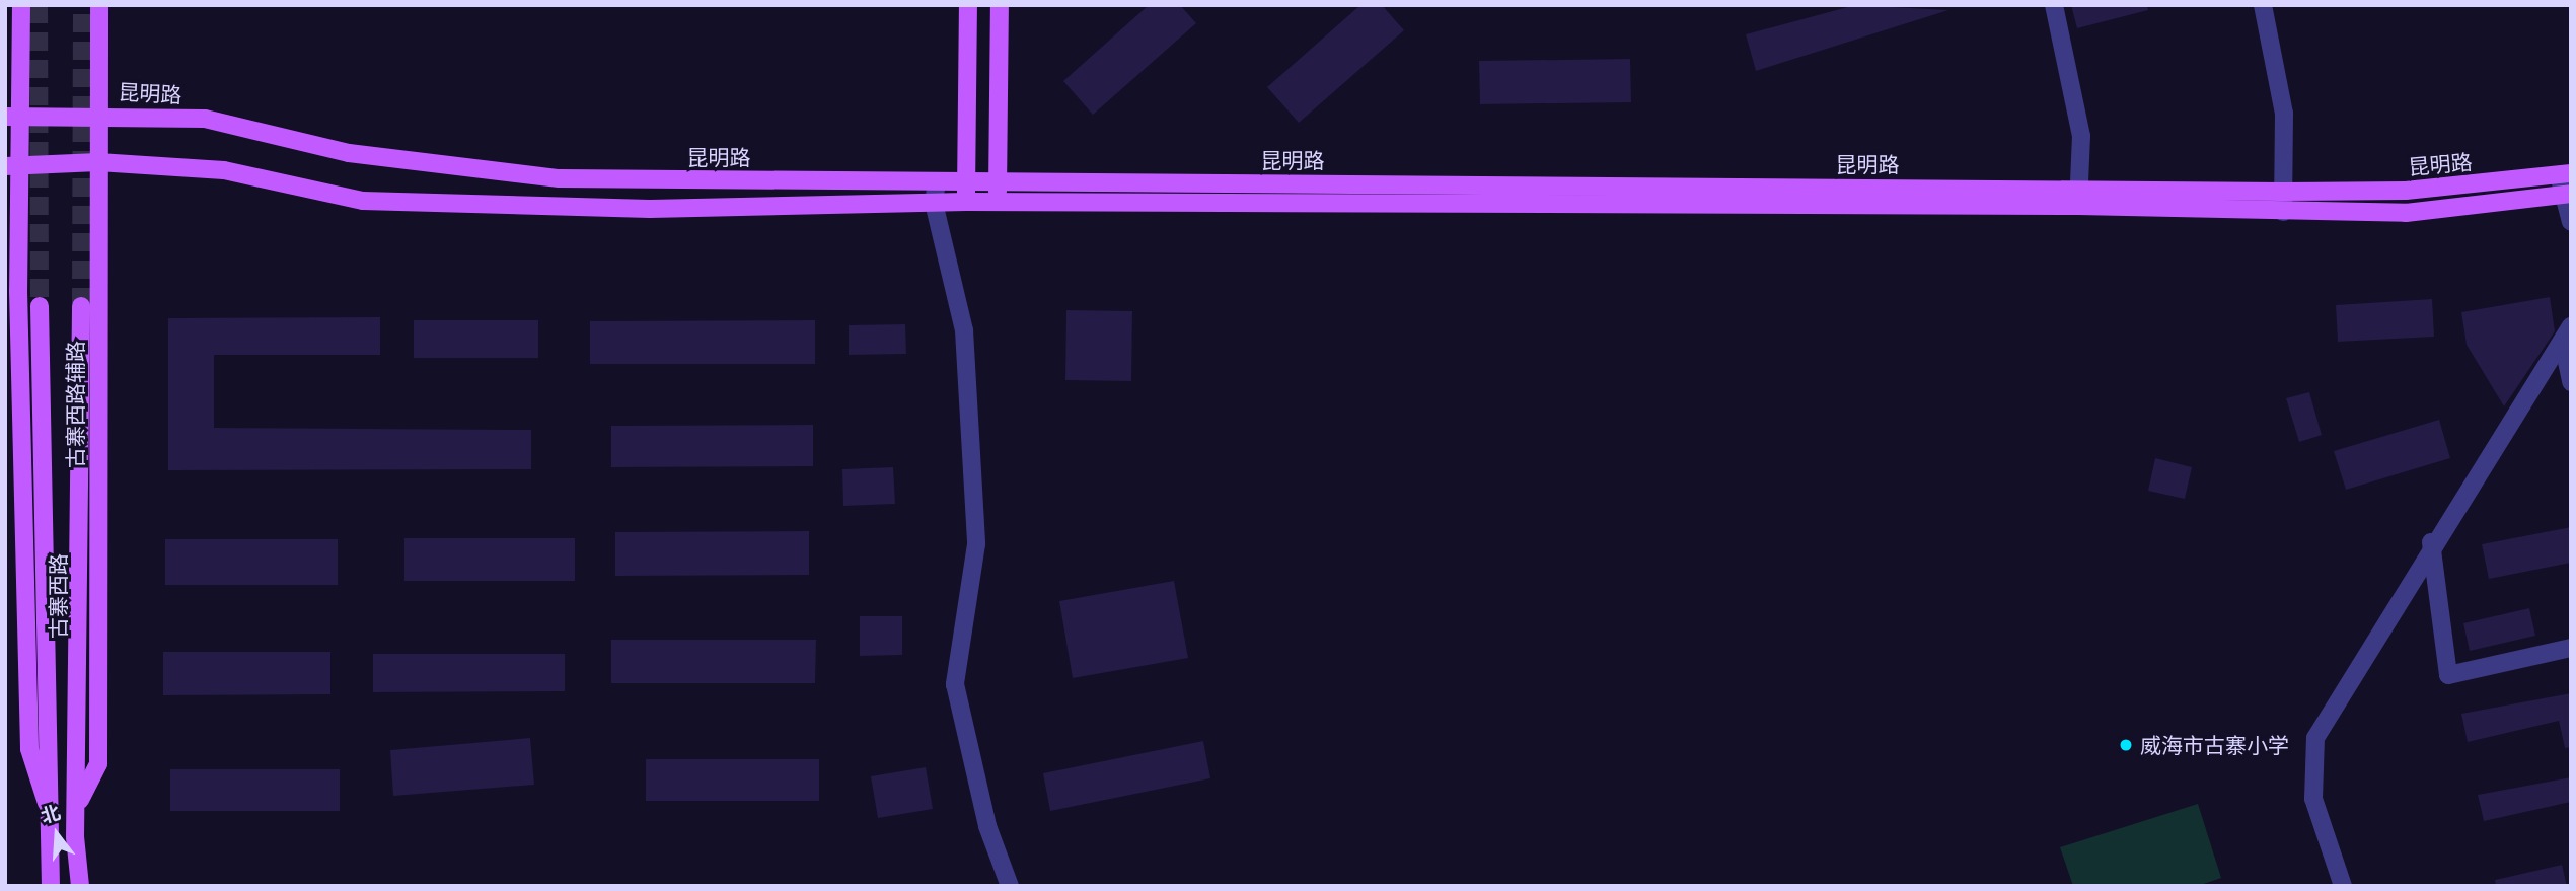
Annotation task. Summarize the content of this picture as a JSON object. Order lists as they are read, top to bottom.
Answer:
{
  "streets": {
    "main road": ["昆明路", "古寨西路辅路", "古寨西路"]
  },
  "crossings": [
    ["昆明路", "古寨西路辅路"],
    ["古寨西路辅路", "古寨西路"]
  ],
  "places": ["威海市古寨小学"],
  "north": "top"
}
